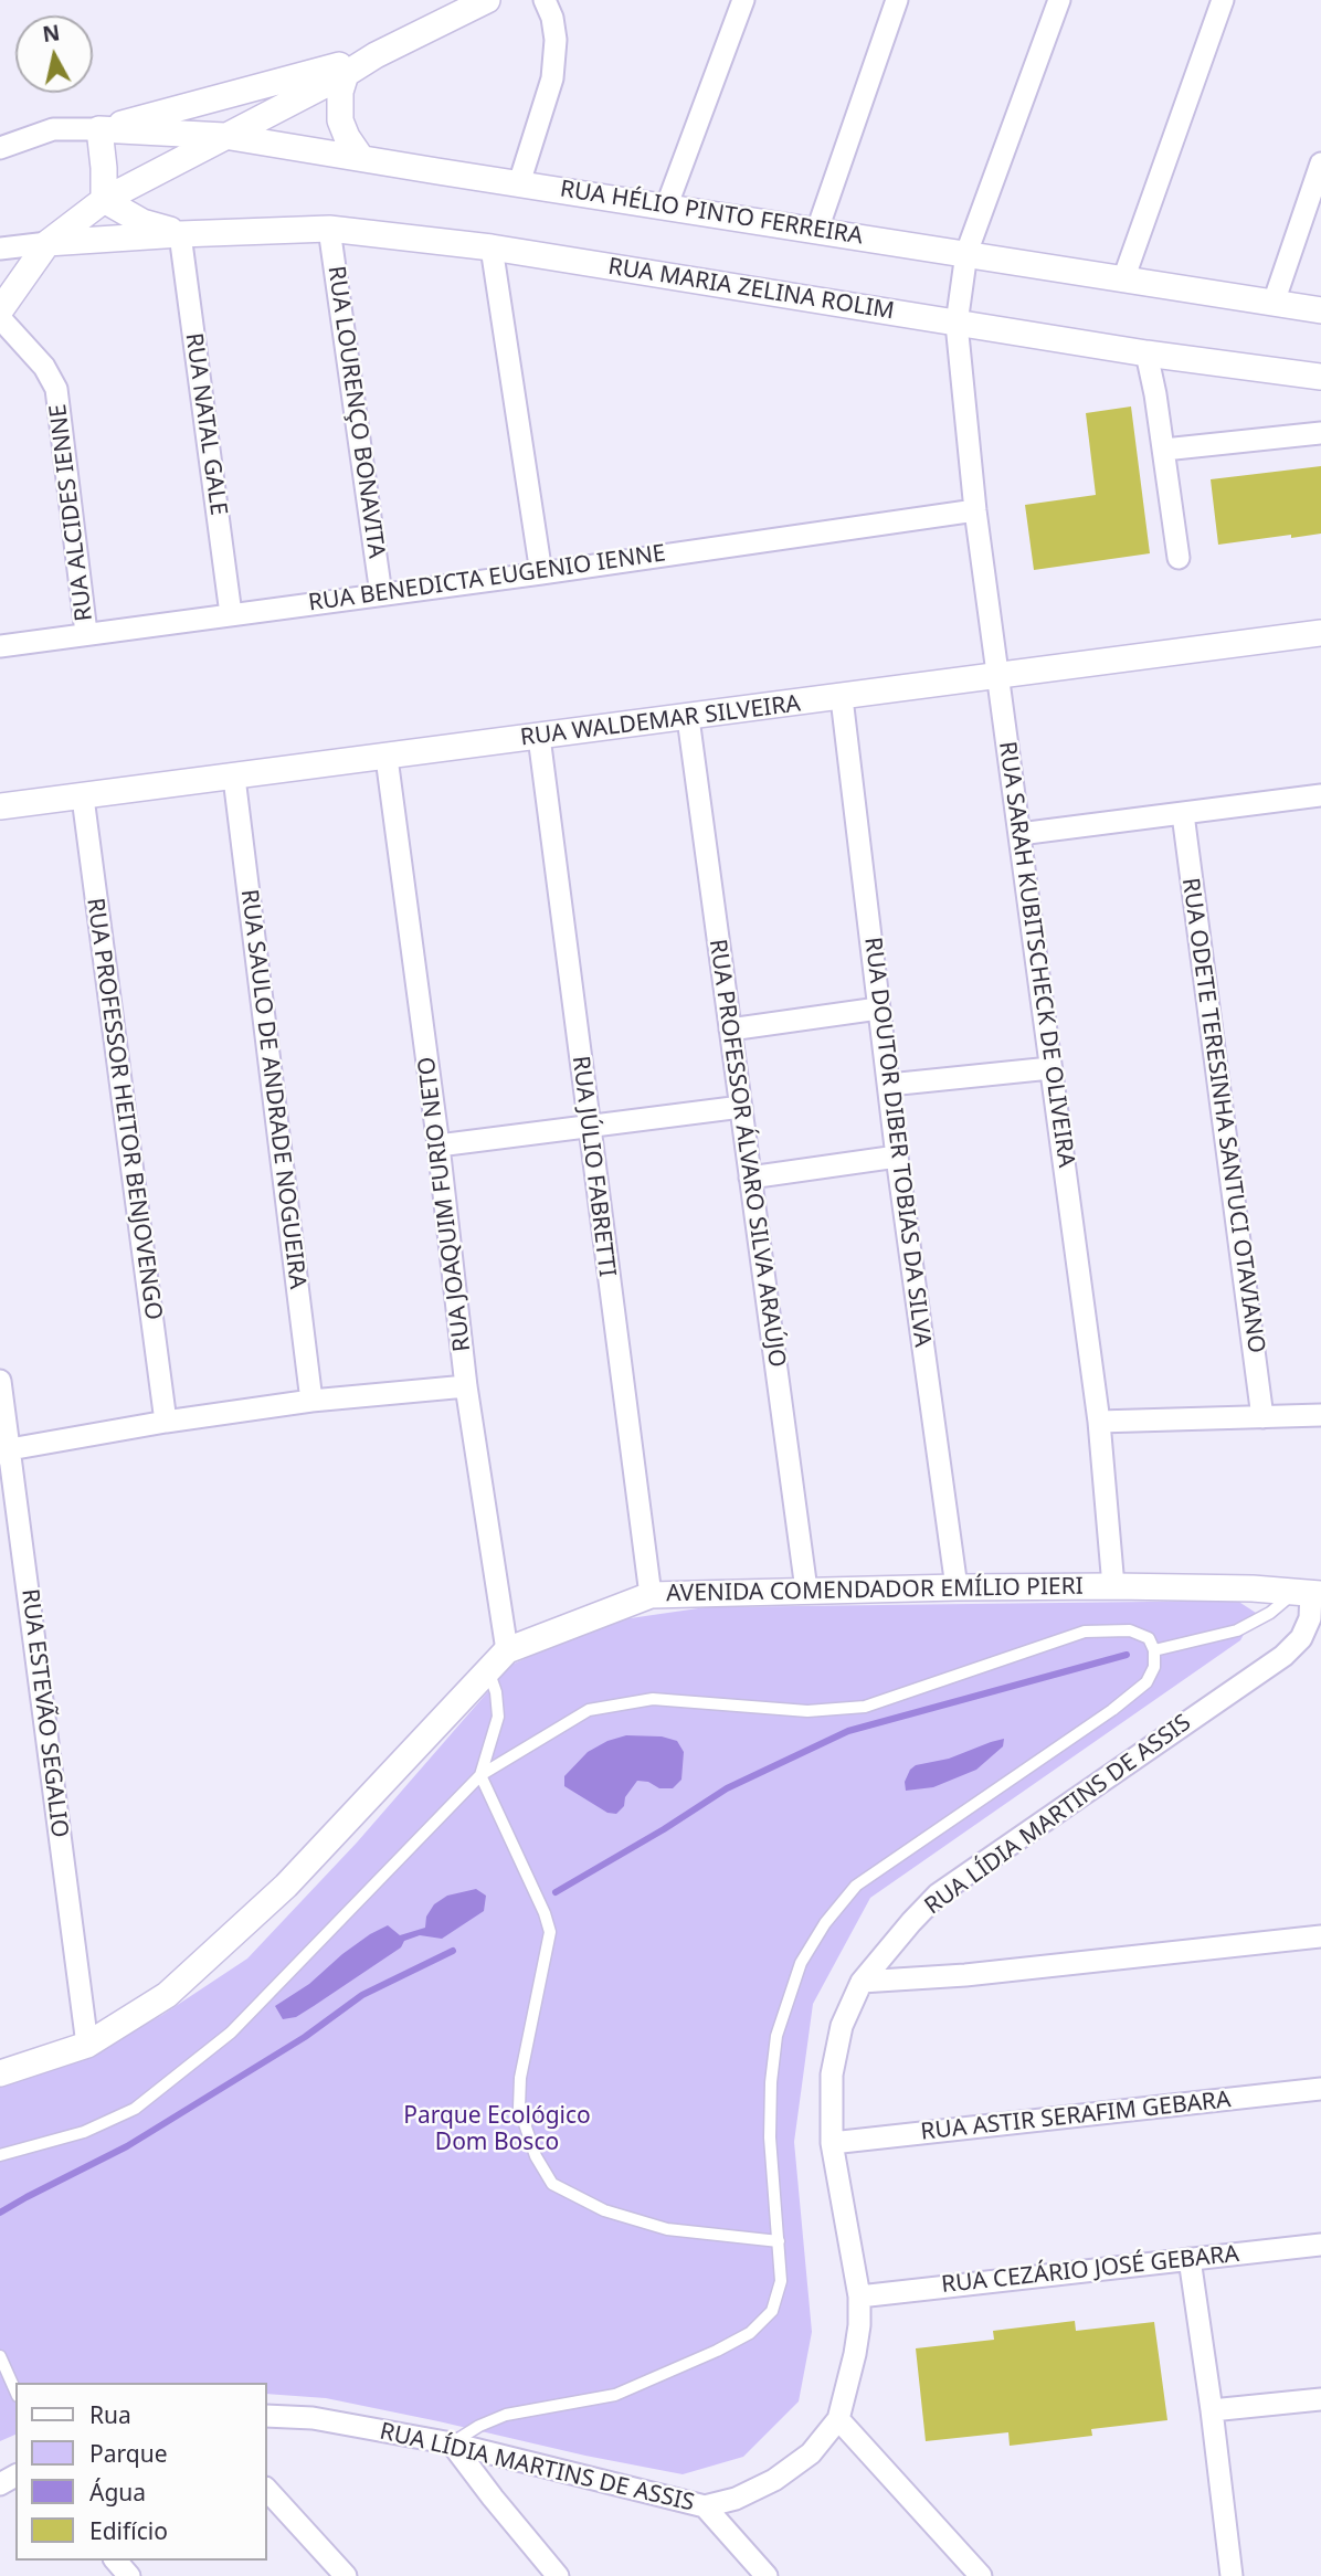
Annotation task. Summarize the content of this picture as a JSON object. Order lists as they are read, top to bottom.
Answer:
{
  "streets": {
    "street": [
      "RUA HÉLIO PINTO FERREIRA",
      "RUA MARIA ZELINA ROLIM",
      "RUA LOURENÇO BONAVITA",
      "RUA NATAL GALE",
      "RUA ALCIDES IENNE",
      "RUA BENEDICTA EUGENIO IENNE",
      "RUA WALDEMAR SILVEIRA",
      "RUA SARAH KUBITSCHECK DE OLIVEIRA",
      "RUA SAULO DE ANDRADE NOGUEIRA",
      "RUA PROFESSOR HEITOR BENJOVENGO",
      "RUA ODETE TERESINHA SANTUCI OTAVIANO",
      "RUA DOUTOR DIBER TOBIAS DA SILVA",
      "RUA PROFESSOR ÁLVARO SILVA ARAÚJO",
      "RUA JÚLIO FABRETTI",
      "RUA JOAQUIM FURIO NETO",
      "AVENIDA COMENDADOR EMÍLIO PIERI",
      "RUA ESTEVÃO SEGALIO",
      "RUA LÍDIA MARTINS DE ASSIS",
      "RUA ASTIR SERAFIM GEBARA",
      "RUA CEZÁRIO JOSÉ GEBARA"
    ]
  },
  "crossings": [
    ["RUA HÉLIO PINTO FERREIRA", "RUA SARAH KUBITSCHECK DE OLIVEIRA"],
    ["RUA MARIA ZELINA ROLIM", "RUA LOURENÇO BONAVITA"],
    ["RUA MARIA ZELINA ROLIM", "RUA NATAL GALE"],
    ["RUA MARIA ZELINA ROLIM", "RUA SARAH KUBITSCHECK DE OLIVEIRA"],
    ["RUA LOURENÇO BONAVITA", "RUA BENEDICTA EUGENIO IENNE"],
    ["RUA NATAL GALE", "RUA BENEDICTA EUGENIO IENNE"],
    ["RUA ALCIDES IENNE", "RUA BENEDICTA EUGENIO IENNE"],
    ["RUA BENEDICTA EUGENIO IENNE", "RUA SARAH KUBITSCHECK DE OLIVEIRA"],
    ["RUA WALDEMAR SILVEIRA", "RUA SARAH KUBITSCHECK DE OLIVEIRA"],
    ["RUA WALDEMAR SILVEIRA", "RUA SAULO DE ANDRADE NOGUEIRA"],
    ["RUA WALDEMAR SILVEIRA", "RUA PROFESSOR HEITOR BENJOVENGO"],
    ["RUA WALDEMAR SILVEIRA", "RUA DOUTOR DIBER TOBIAS DA SILVA"],
    ["RUA WALDEMAR SILVEIRA", "RUA PROFESSOR ÁLVARO SILVA ARAÚJO"],
    ["RUA WALDEMAR SILVEIRA", "RUA JÚLIO FABRETTI"],
    ["RUA WALDEMAR SILVEIRA", "RUA JOAQUIM FURIO NETO"],
    ["RUA SARAH KUBITSCHECK DE OLIVEIRA", "AVENIDA COMENDADOR EMÍLIO PIERI"],
    ["RUA DOUTOR DIBER TOBIAS DA SILVA", "AVENIDA COMENDADOR EMÍLIO PIERI"],
    ["RUA PROFESSOR ÁLVARO SILVA ARAÚJO", "AVENIDA COMENDADOR EMÍLIO PIERI"],
    ["RUA JÚLIO FABRETTI", "AVENIDA COMENDADOR EMÍLIO PIERI"],
    ["RUA JOAQUIM FURIO NETO", "AVENIDA COMENDADOR EMÍLIO PIERI"],
    ["AVENIDA COMENDADOR EMÍLIO PIERI", "RUA ESTEVÃO SEGALIO"],
    ["AVENIDA COMENDADOR EMÍLIO PIERI", "RUA LÍDIA MARTINS DE ASSIS"],
    ["RUA LÍDIA MARTINS DE ASSIS", "RUA ASTIR SERAFIM GEBARA"],
    ["RUA LÍDIA MARTINS DE ASSIS", "RUA CEZÁRIO JOSÉ GEBARA"]
  ],
  "parks": ["Parque Ecológico Dom Bosco"],
  "legend": [
    "Rua",
    "Parque",
    "Água",
    "Edifício"
  ],
  "north": "top"
}
